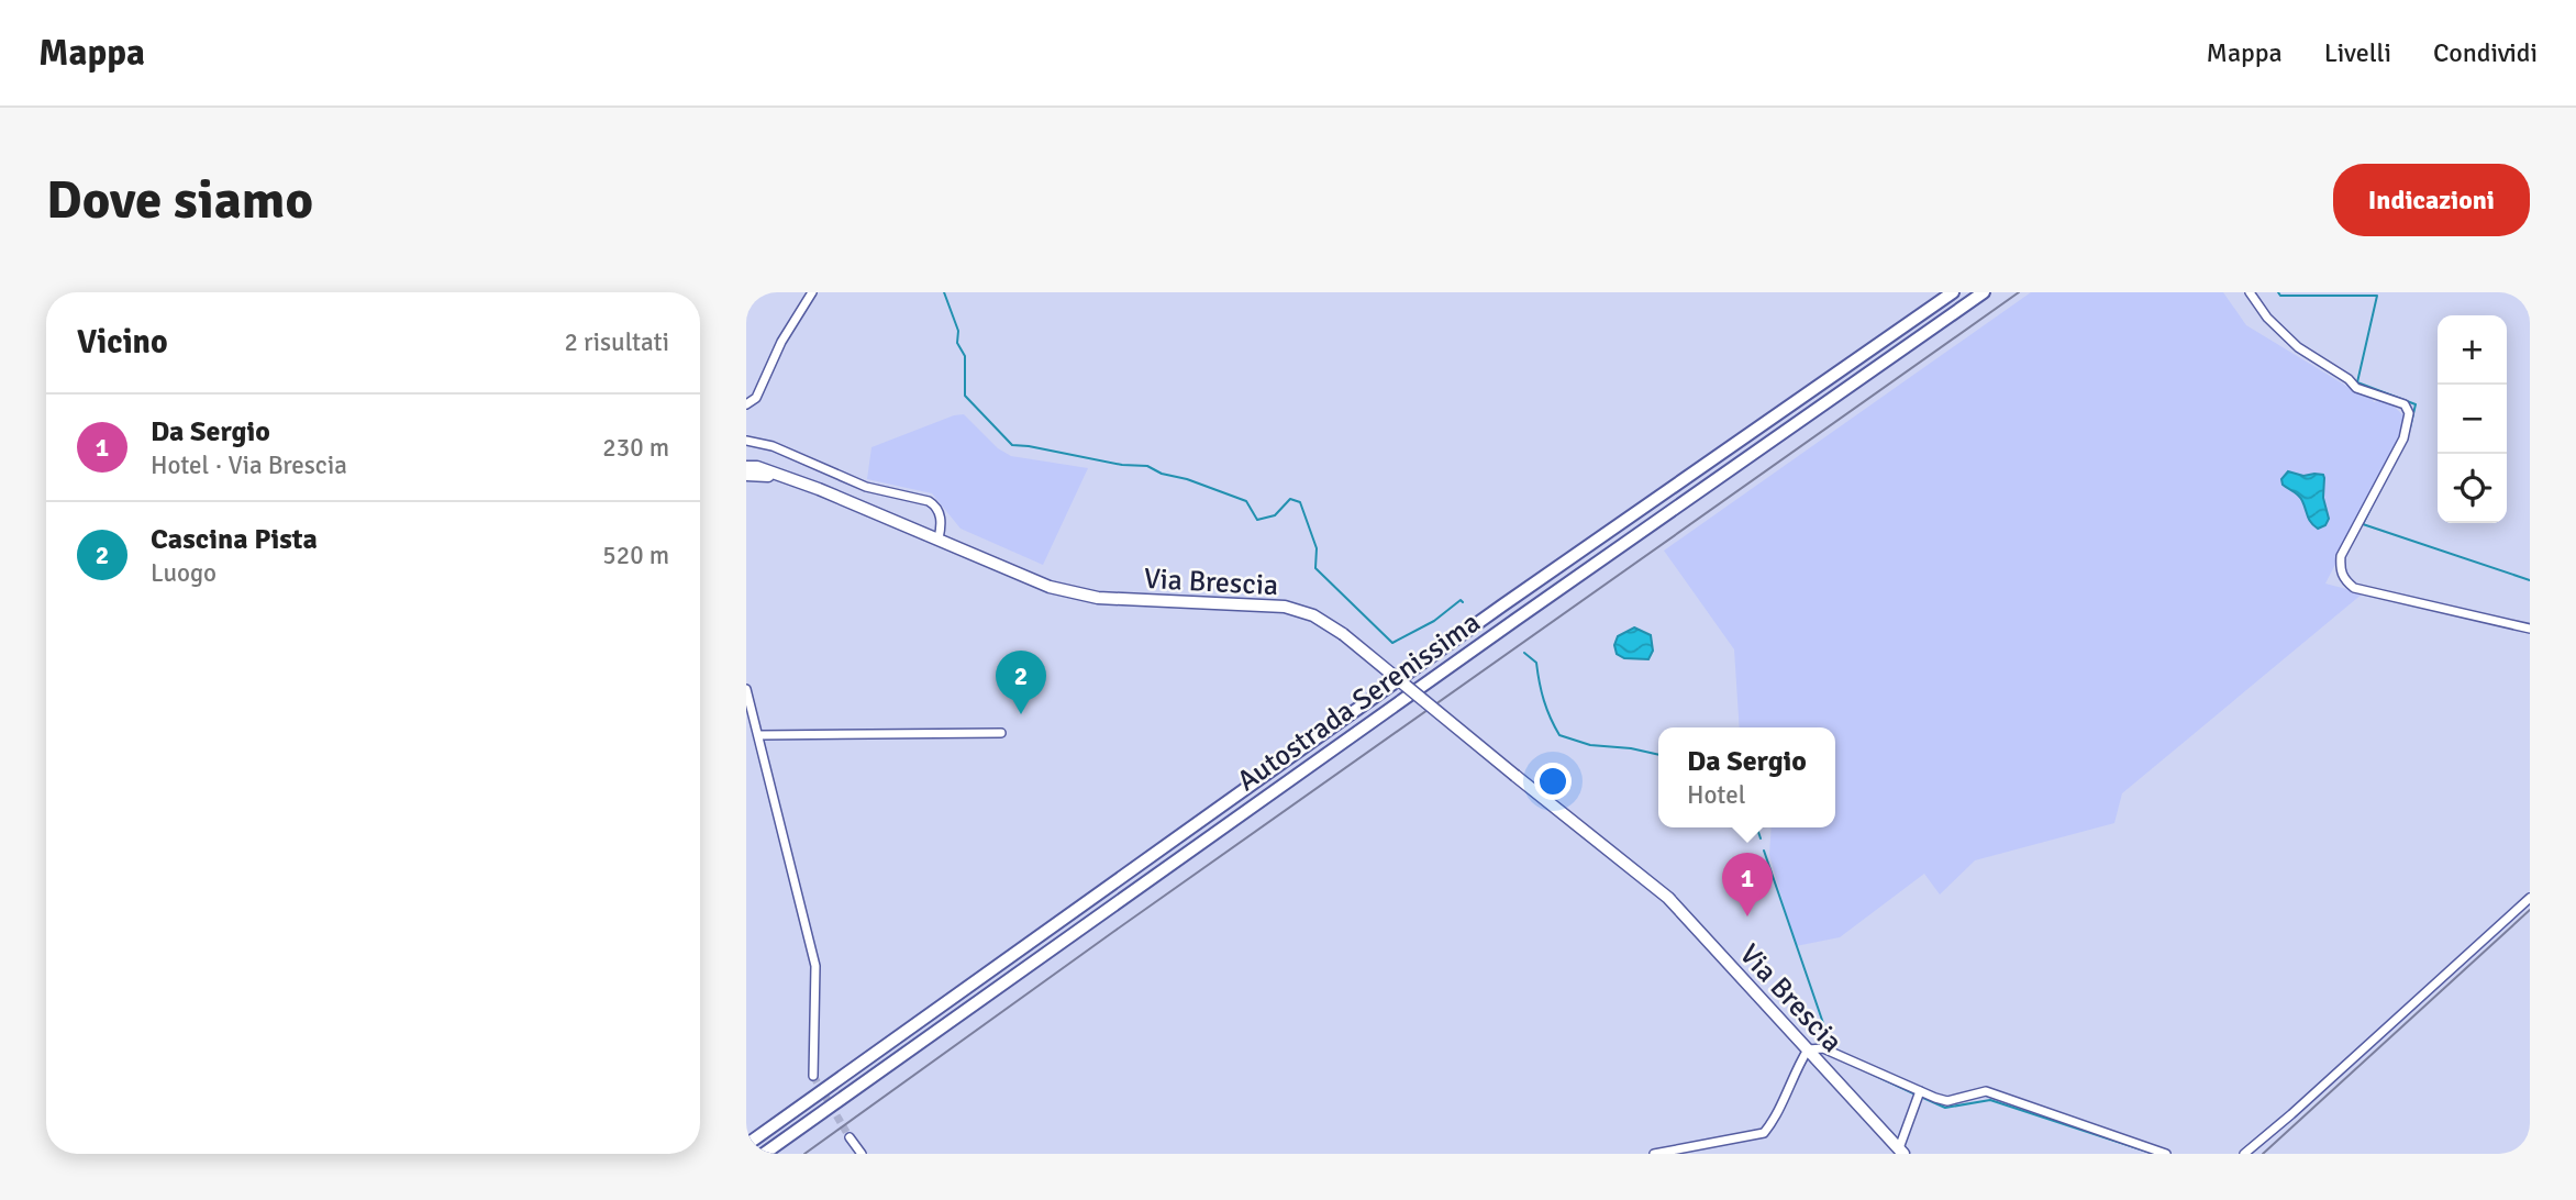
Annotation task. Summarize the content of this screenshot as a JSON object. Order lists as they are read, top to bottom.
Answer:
{
  "streets": {
    "highway": ["Autostrada Serenissima"],
    "main road": ["Via Brescia"]
  },
  "page": {
    "header": "Mappa",
    "nav": ["Mappa", "Livelli", "Condividi"],
    "buttons": "Indicazioni",
    "title": "Dove siamo",
    "heading": ["Vicino", "2 risultati"],
    "map_buttons": ["+", "−"],
    "list": [
      {
        "mark": "1",
        "name": "Da Sergio",
        "note": "Hotel · Via Brescia",
        "value": "230 m"
      },
      {
        "mark": "2",
        "name": "Cascina Pista",
        "note": "Luogo",
        "value": "520 m"
      }
    ],
    "pins": ["2", "1"],
    "popup": ["Da Sergio", "Hotel"]
  }
}
